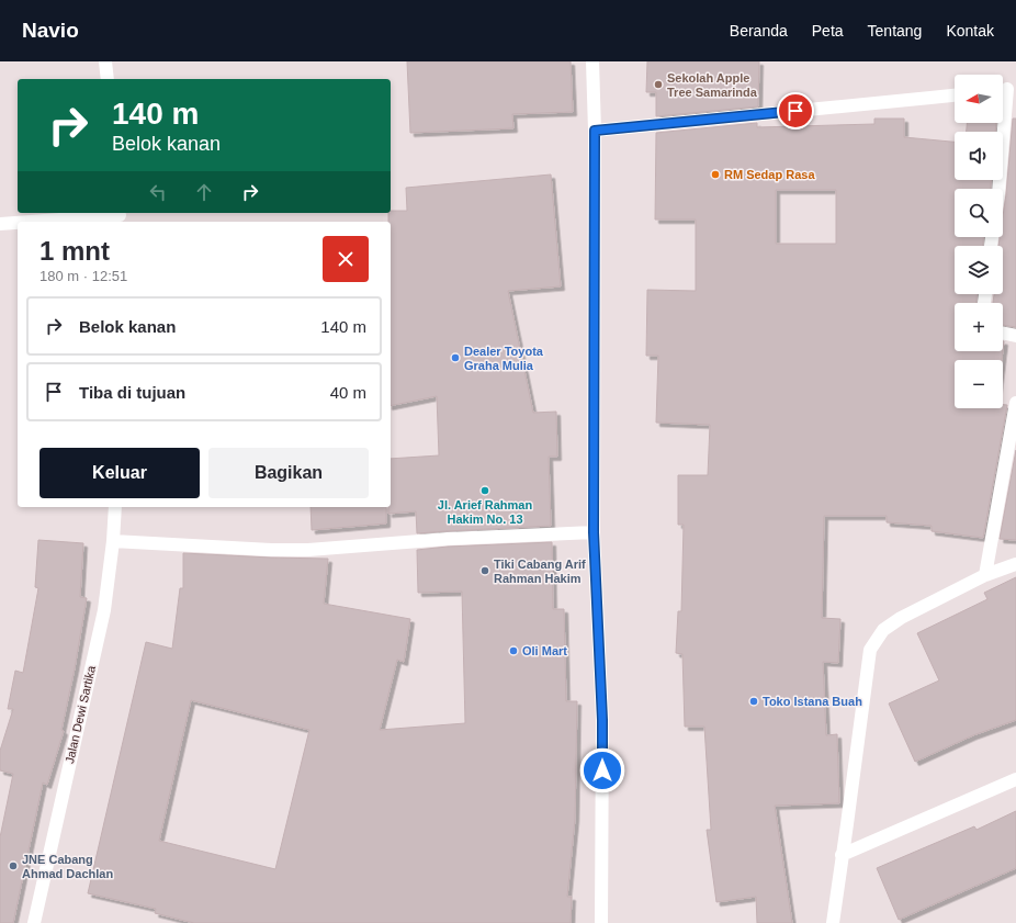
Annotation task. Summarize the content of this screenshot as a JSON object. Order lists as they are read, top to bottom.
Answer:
{
  "streets": {
    "street": ["Jalan Dewi Sartika"]
  },
  "places": [
    "Sekolah Apple Tree Samarinda",
    "RM Sedap Rasa",
    "Dealer Toyota Graha Mulia",
    "Jl. Arief Rahman Hakim No. 13",
    "Tiki Cabang Arif Rahman Hakim",
    "Oli Mart",
    "Toko Istana Buah",
    "JNE Cabang Ahmad Dachlan"
  ],
  "north": "left",
  "page": {
    "header": "Navio",
    "nav": [
      "Beranda",
      "Peta",
      "Tentang",
      "Kontak"
    ],
    "map_buttons": ["+", "−"],
    "turn": ["140 m", "Belok kanan"],
    "heading": ["1 mnt", "180 m · 12:51"],
    "list": [
      {
        "name": "Belok kanan",
        "value": "140 m"
      },
      {
        "name": "Tiba di tujuan",
        "value": "40 m"
      }
    ],
    "buttons": ["Keluar", "Bagikan"]
  }
}
